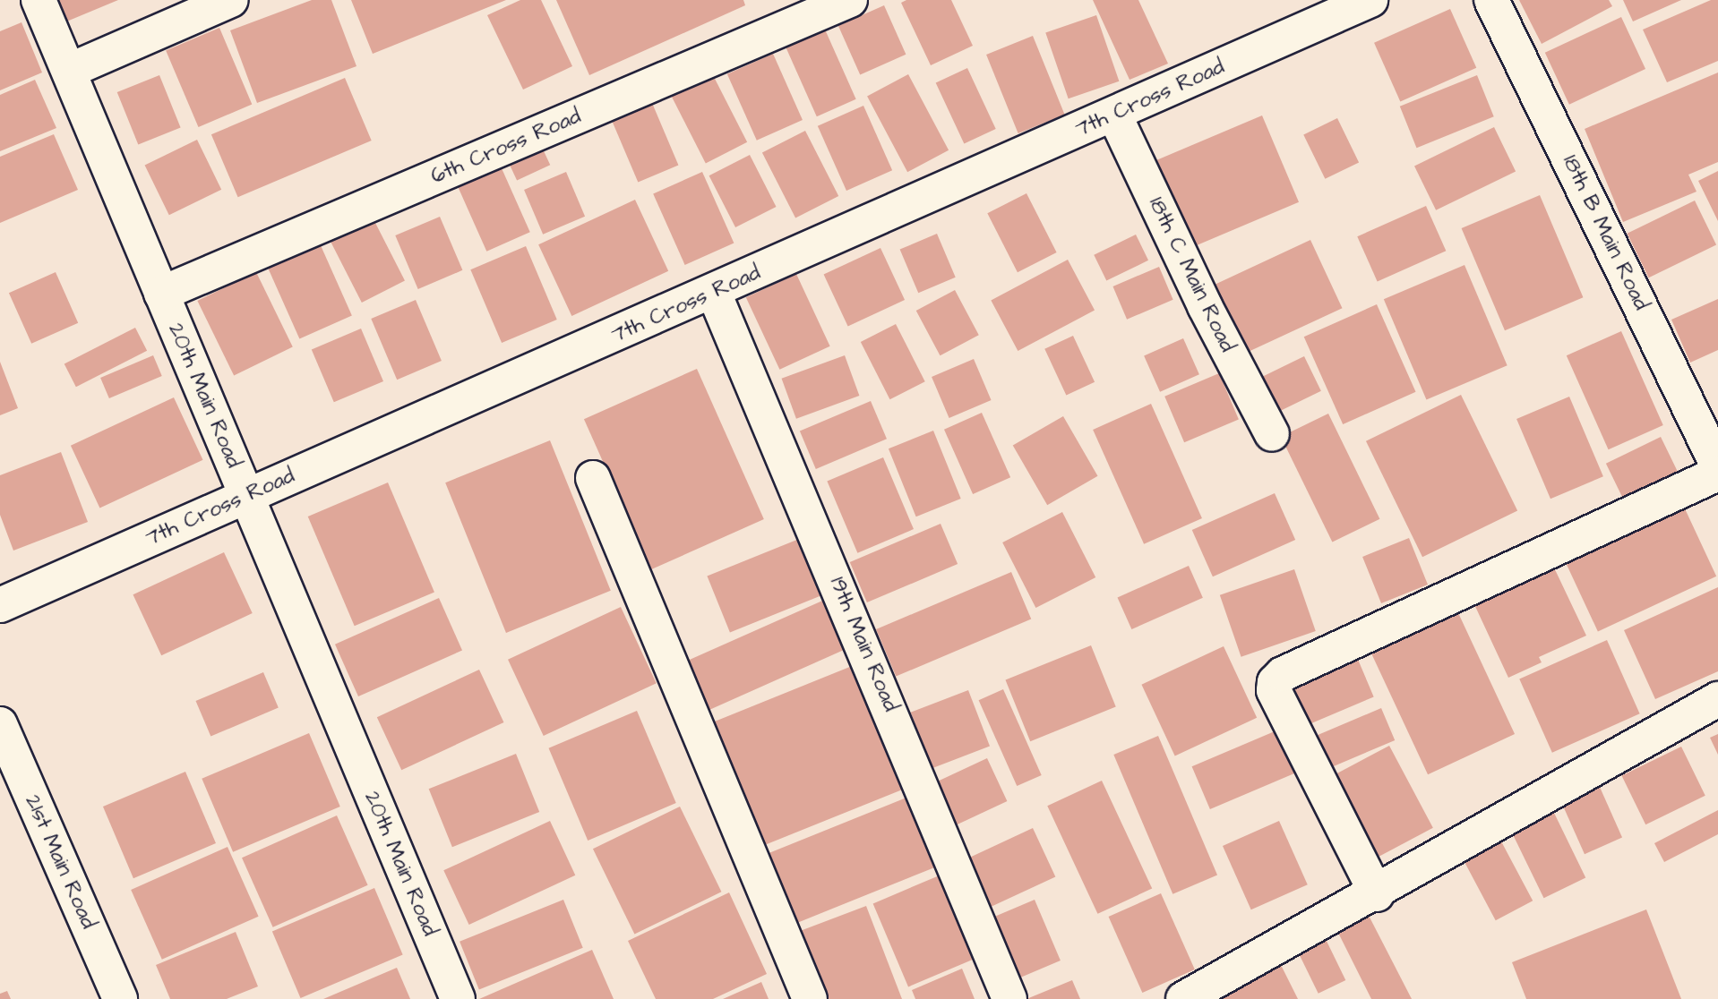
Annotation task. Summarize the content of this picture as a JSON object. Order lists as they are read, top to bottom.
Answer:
{
  "streets": {
    "street": [
      "7th Cross Road",
      "6th Cross Road",
      "18th B Main Road",
      "18th C Main Road",
      "20th Main Road",
      "19th Main Road",
      "21st Main Road"
    ]
  },
  "crossings": [
    ["7th Cross Road", "18th C Main Road"],
    ["7th Cross Road", "20th Main Road"],
    ["7th Cross Road", "19th Main Road"],
    ["6th Cross Road", "20th Main Road"]
  ]
}
